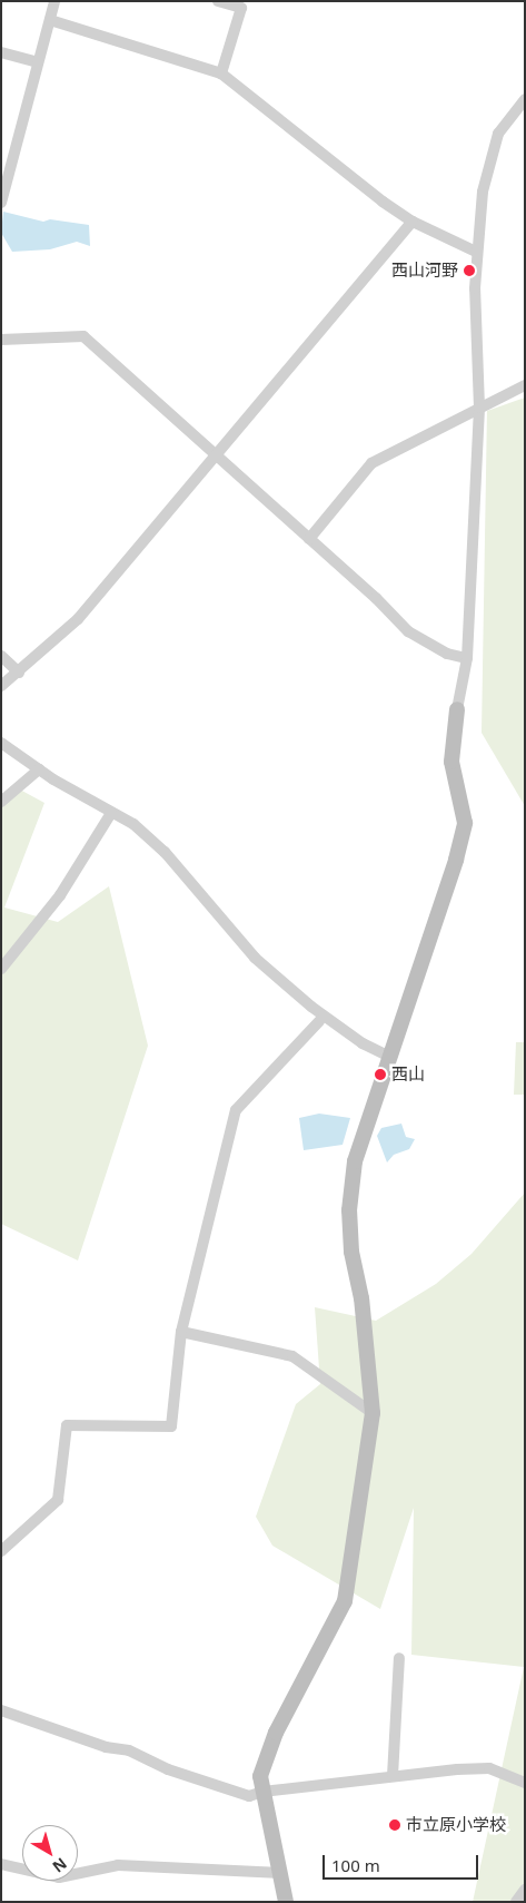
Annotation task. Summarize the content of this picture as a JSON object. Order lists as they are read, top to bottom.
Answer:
{
  "places": ["西山河野", "西山", "市立原小学校"],
  "scale_bar": "100 m",
  "north": "bottom right"
}
